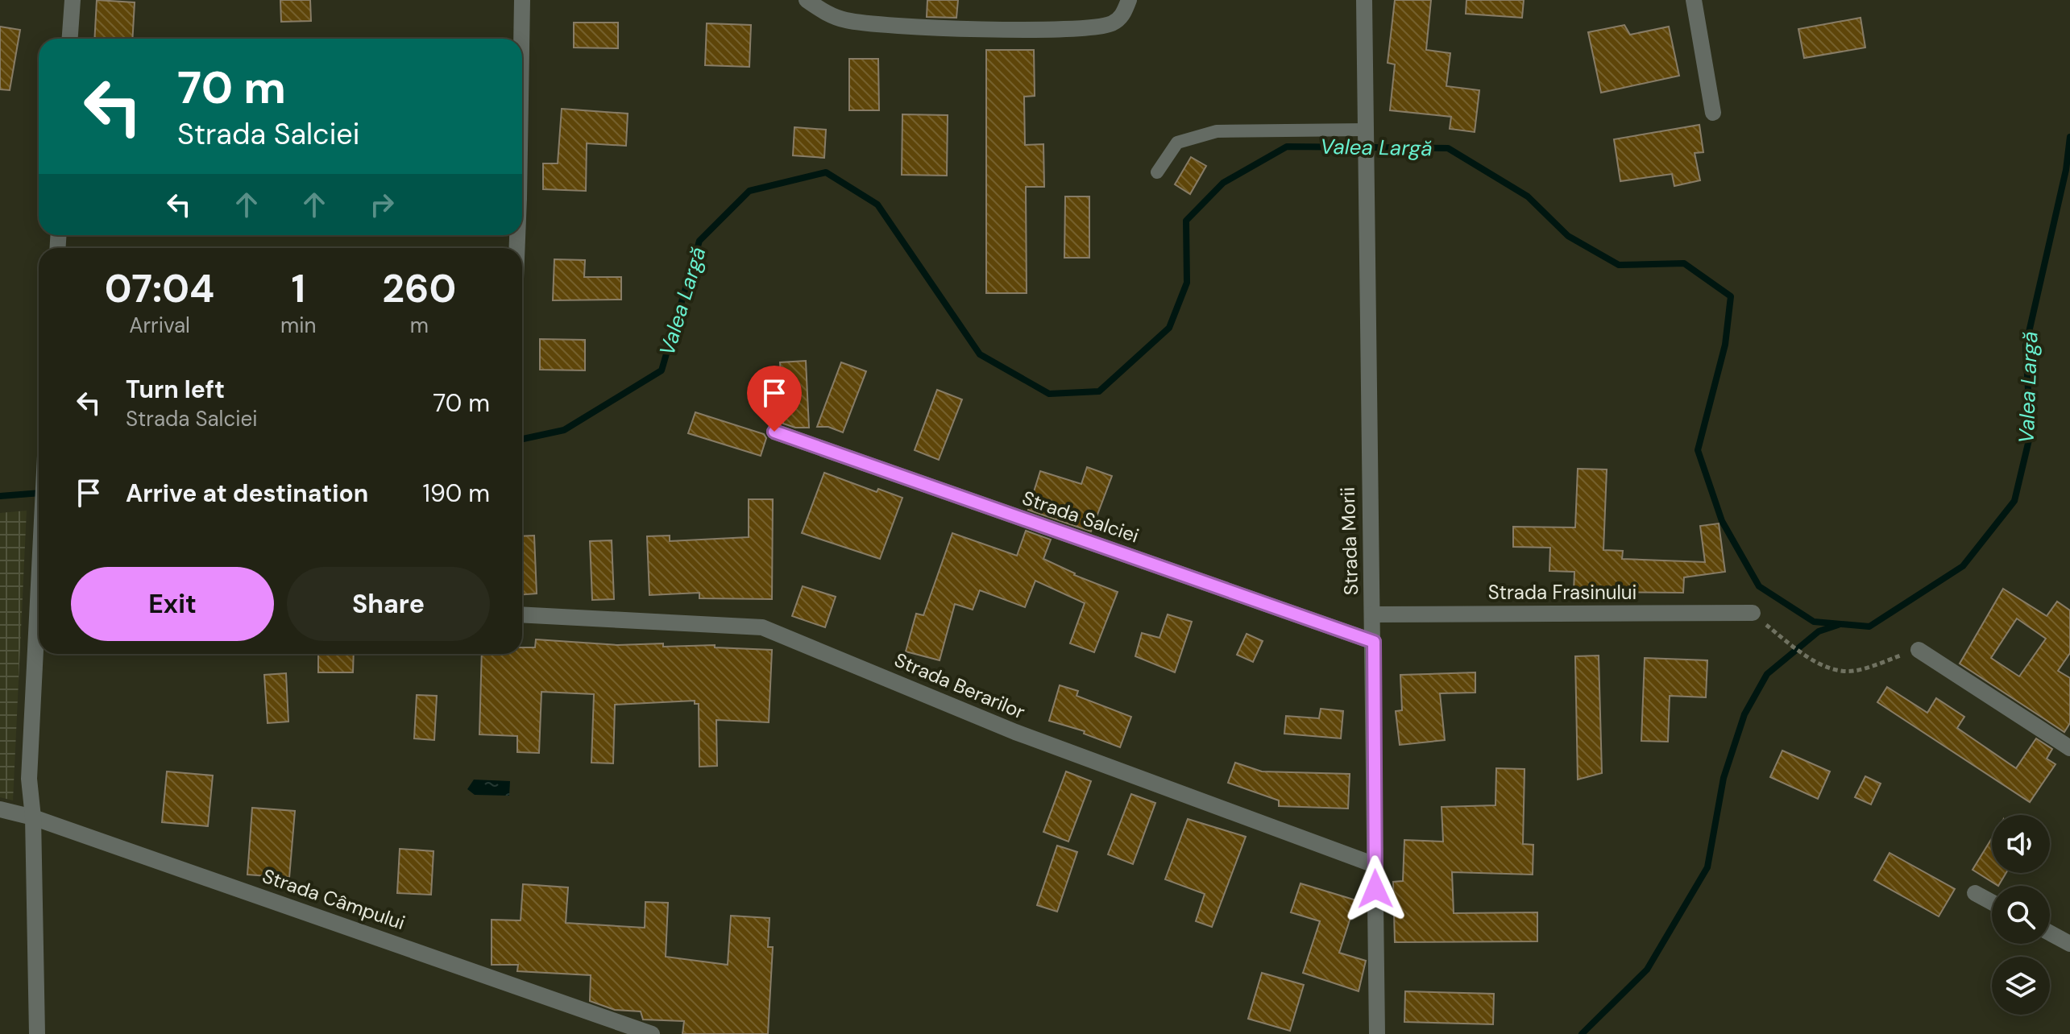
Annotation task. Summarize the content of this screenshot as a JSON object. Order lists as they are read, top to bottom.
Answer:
{
  "streets": {
    "street": [
      "Strada Salciei",
      "Strada Morii",
      "Strada Frasinului",
      "Strada Berarilor",
      "Strada Câmpului"
    ]
  },
  "crossings": [
    ["Strada Salciei", "Strada Morii"],
    ["Strada Morii", "Strada Frasinului"],
    ["Strada Morii", "Strada Berarilor"]
  ],
  "water": ["Valea Largă"],
  "page": {
    "turn": ["70 m", "Strada Salciei"],
    "eta": [
      "07:04",
      "Arrival",
      "1",
      "min",
      "260",
      "m"
    ],
    "list": [
      {
        "name": "Turn left",
        "note": "Strada Salciei",
        "value": "70 m"
      },
      {
        "name": "Arrive at destination",
        "value": "190 m"
      }
    ],
    "buttons": ["Exit", "Share"]
  }
}
